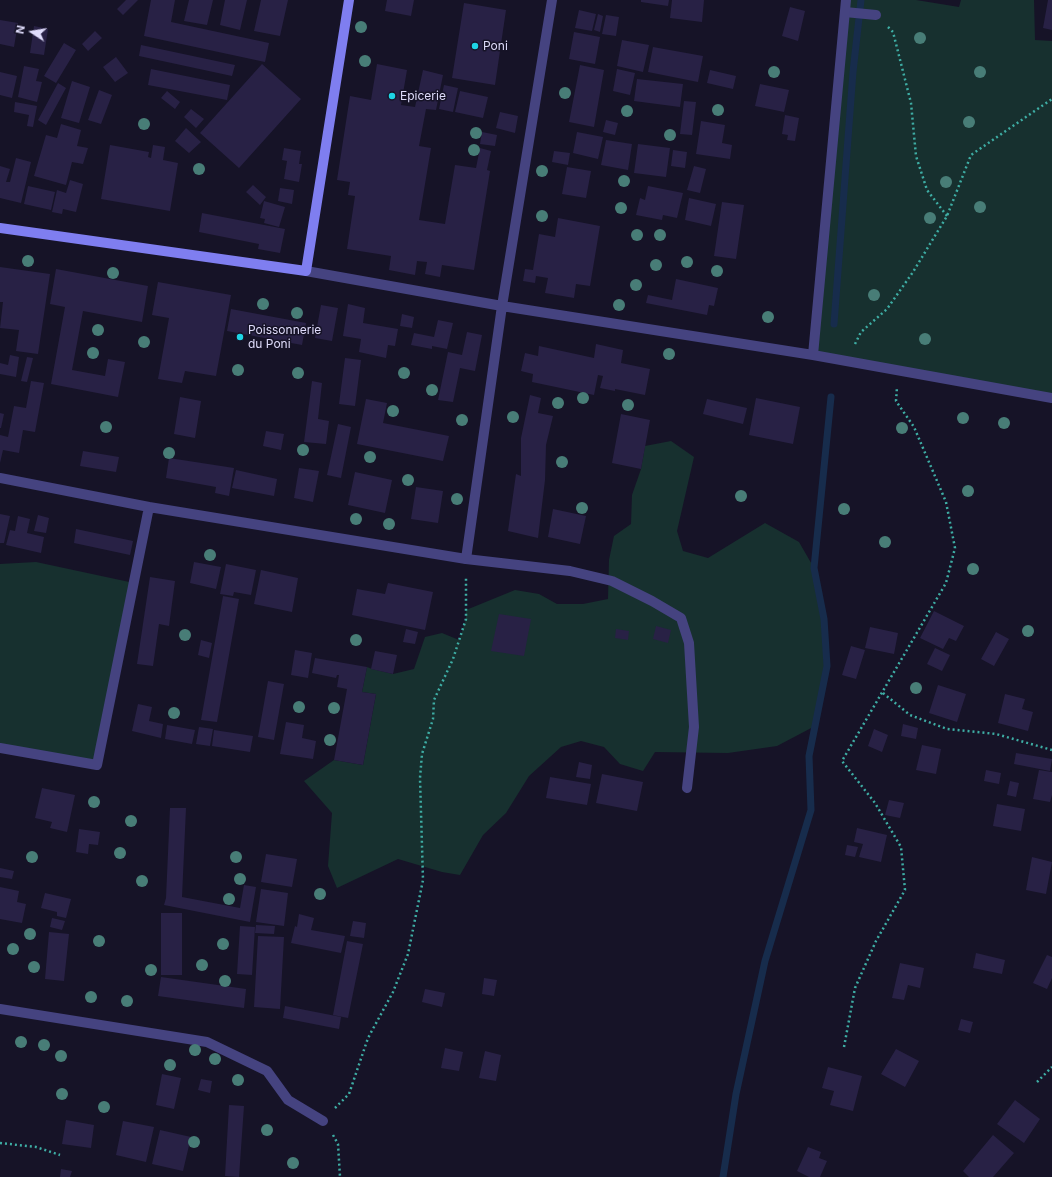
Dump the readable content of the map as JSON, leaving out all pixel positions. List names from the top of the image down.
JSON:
{
  "places": ["Poni", "Epicerie", "Poissonnerie du Poni"],
  "north": "left"
}
